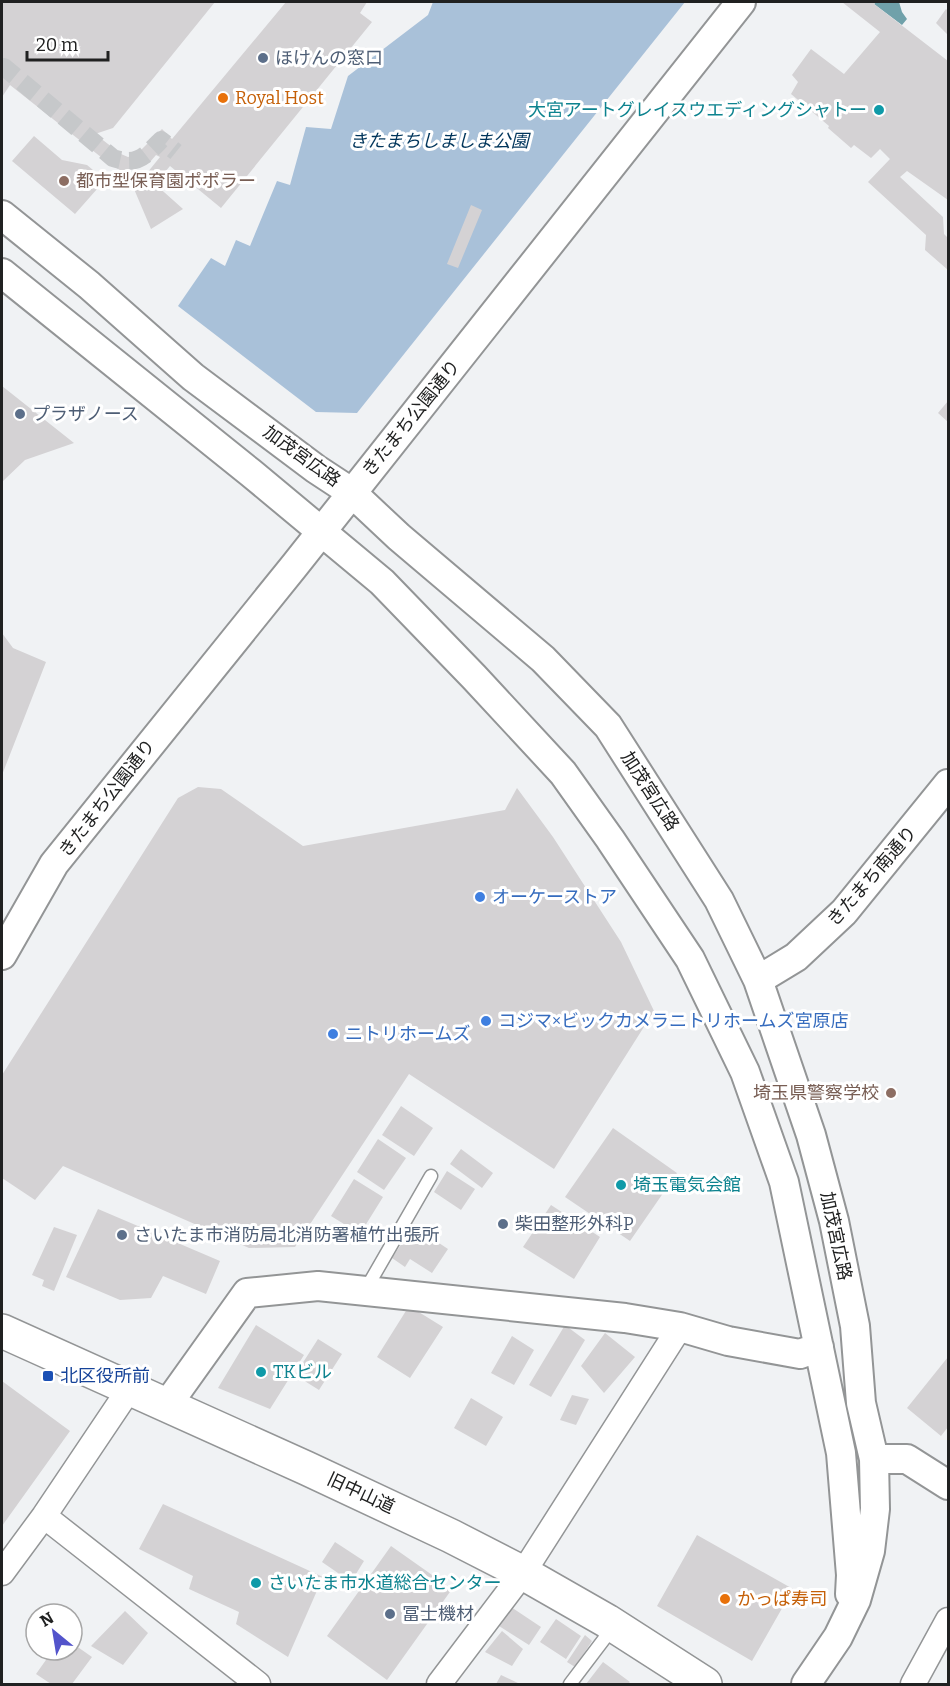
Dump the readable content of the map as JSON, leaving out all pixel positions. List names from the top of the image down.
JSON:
{
  "streets": {
    "main road": ["旧中山道"],
    "street": ["きたまち公園通り", "加茂宮広路", "きたまち南通り"]
  },
  "crossings": [
    ["きたまち公園通り", "加茂宮広路"],
    ["加茂宮広路", "きたまち南通り"]
  ],
  "parks": ["きたまちしましま公園"],
  "places": {
    "other": [
      "ほけんの窓口",
      "Royal Host",
      "大宮アートグレイスウエディングシャトー",
      "都市型保育園ポポラー",
      "プラザノース",
      "オーケーストア",
      "コジマ×ビックカメラニトリホームズ宮原店",
      "ニトリホームズ",
      "埼玉県警察学校",
      "埼玉電気会館",
      "柴田整形外科P",
      "さいたま市消防局北消防署植竹出張所",
      "TKビル",
      "さいたま市水道総合センター",
      "かっぱ寿司",
      "冨士機材"
    ],
    "transit": ["北区役所前"]
  },
  "scale_bar": "20 m",
  "north": "top left"
}
